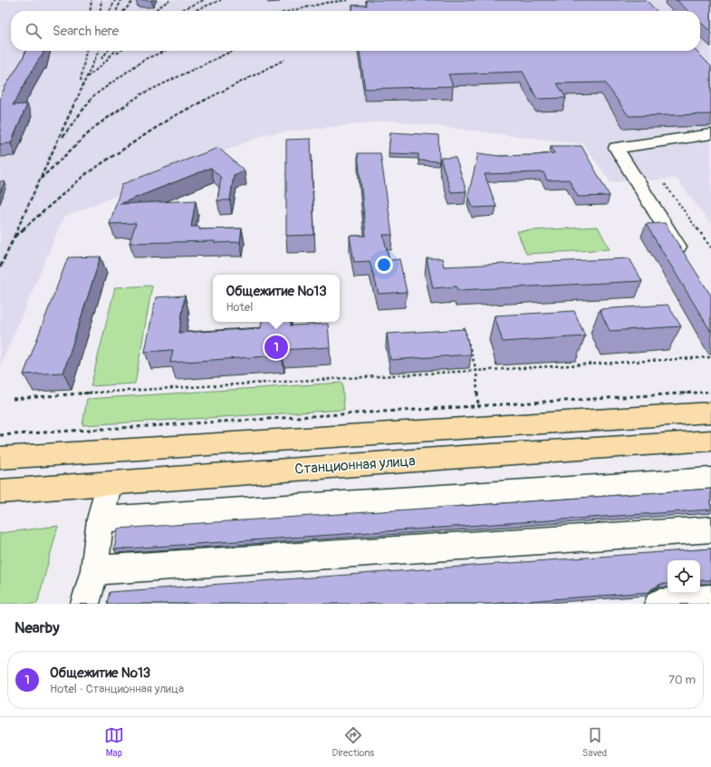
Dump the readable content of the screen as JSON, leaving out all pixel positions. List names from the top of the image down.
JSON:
{
  "streets": {
    "main road": ["Станционная улица"]
  },
  "page": {
    "search": "Search here",
    "popup": ["Общежитие №13", "Hotel"],
    "pins": "1",
    "heading": "Nearby",
    "list": [
      {
        "mark": "1",
        "name": "Общежитие №13",
        "note": "Hotel · Станционная улица",
        "value": "70 m"
      }
    ],
    "nav": ["Map", "Directions", "Saved"]
  }
}
